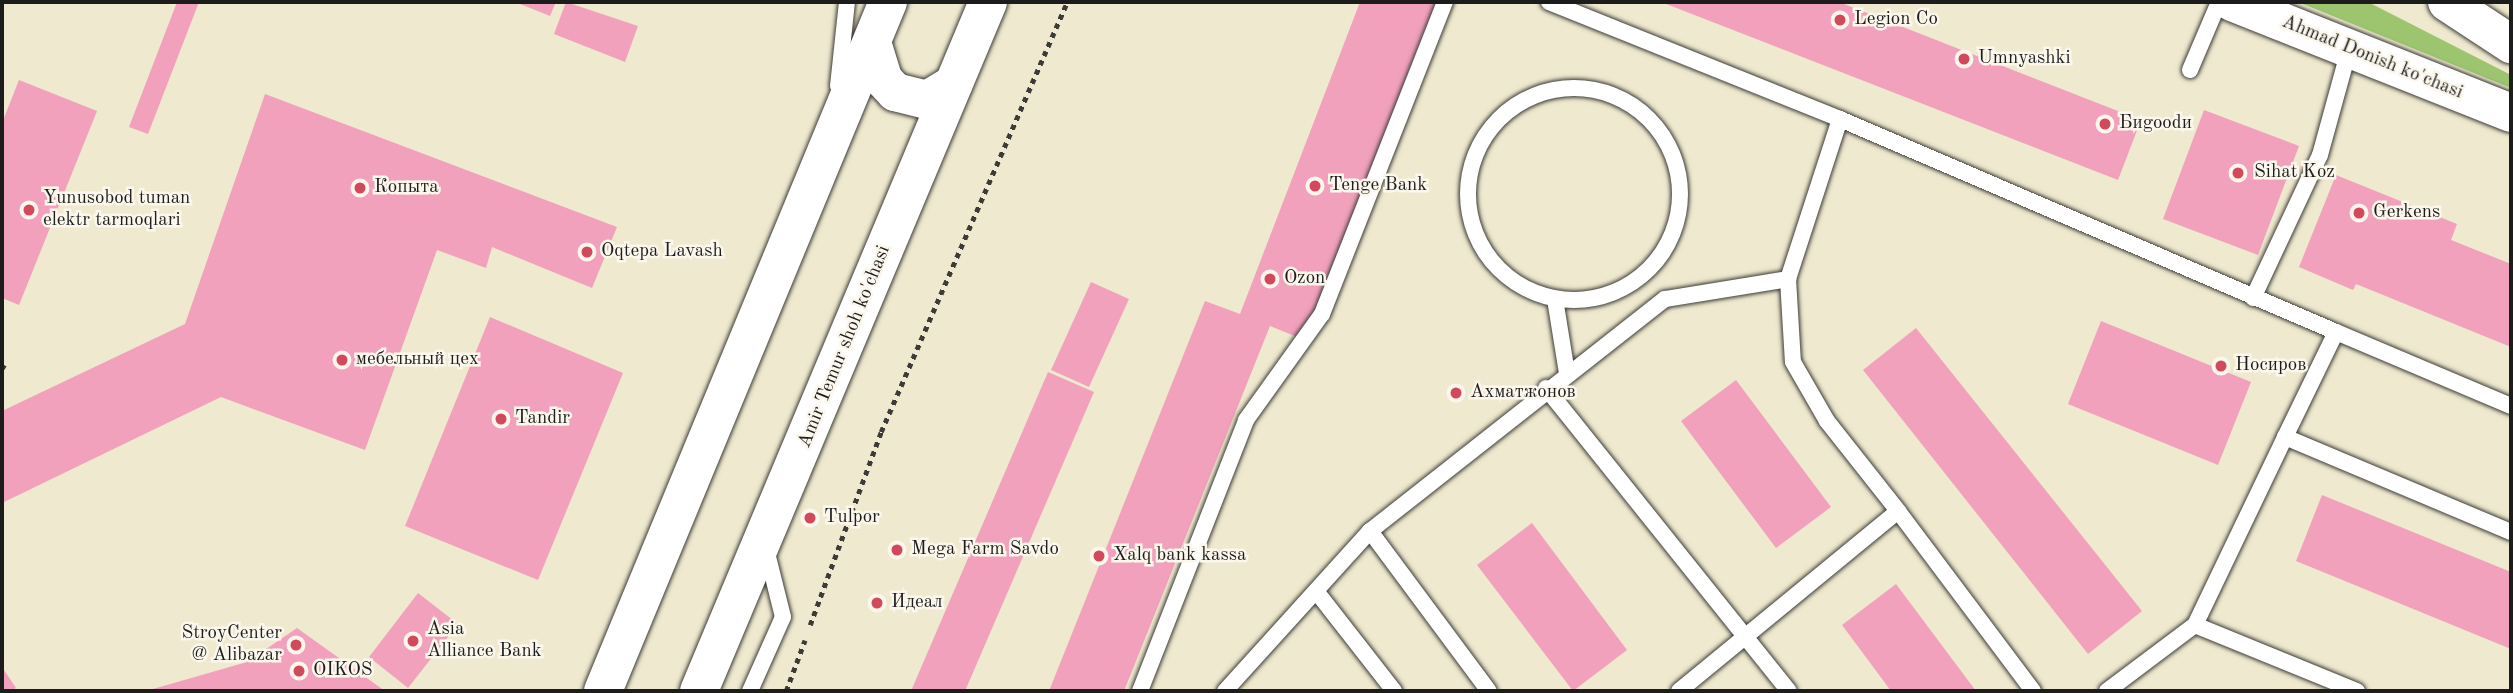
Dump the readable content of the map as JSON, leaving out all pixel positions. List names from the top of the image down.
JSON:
{
  "streets": {
    "main road": ["Ahmad Donish ko'chasi", "Amir Temur shoh ko'chasi"]
  },
  "places": [
    "Legion Co",
    "Umnyashki",
    "Биgoodи",
    "Sihat Koz",
    "Tenge Bank",
    "Копыта",
    "Yunusobod tuman elektr tarmoqlari",
    "Gerkens",
    "Oqtepa Lavash",
    "Ozon",
    "мебельный цех",
    "Носиров",
    "Ахматжонов",
    "Tandir",
    "Tulpor",
    "Mega Farm Savdo",
    "Xalq bank kassa",
    "Идеал",
    "Asia Alliance Bank",
    "StroyCenter @ Alibazar",
    "OIKOS"
  ]
}
